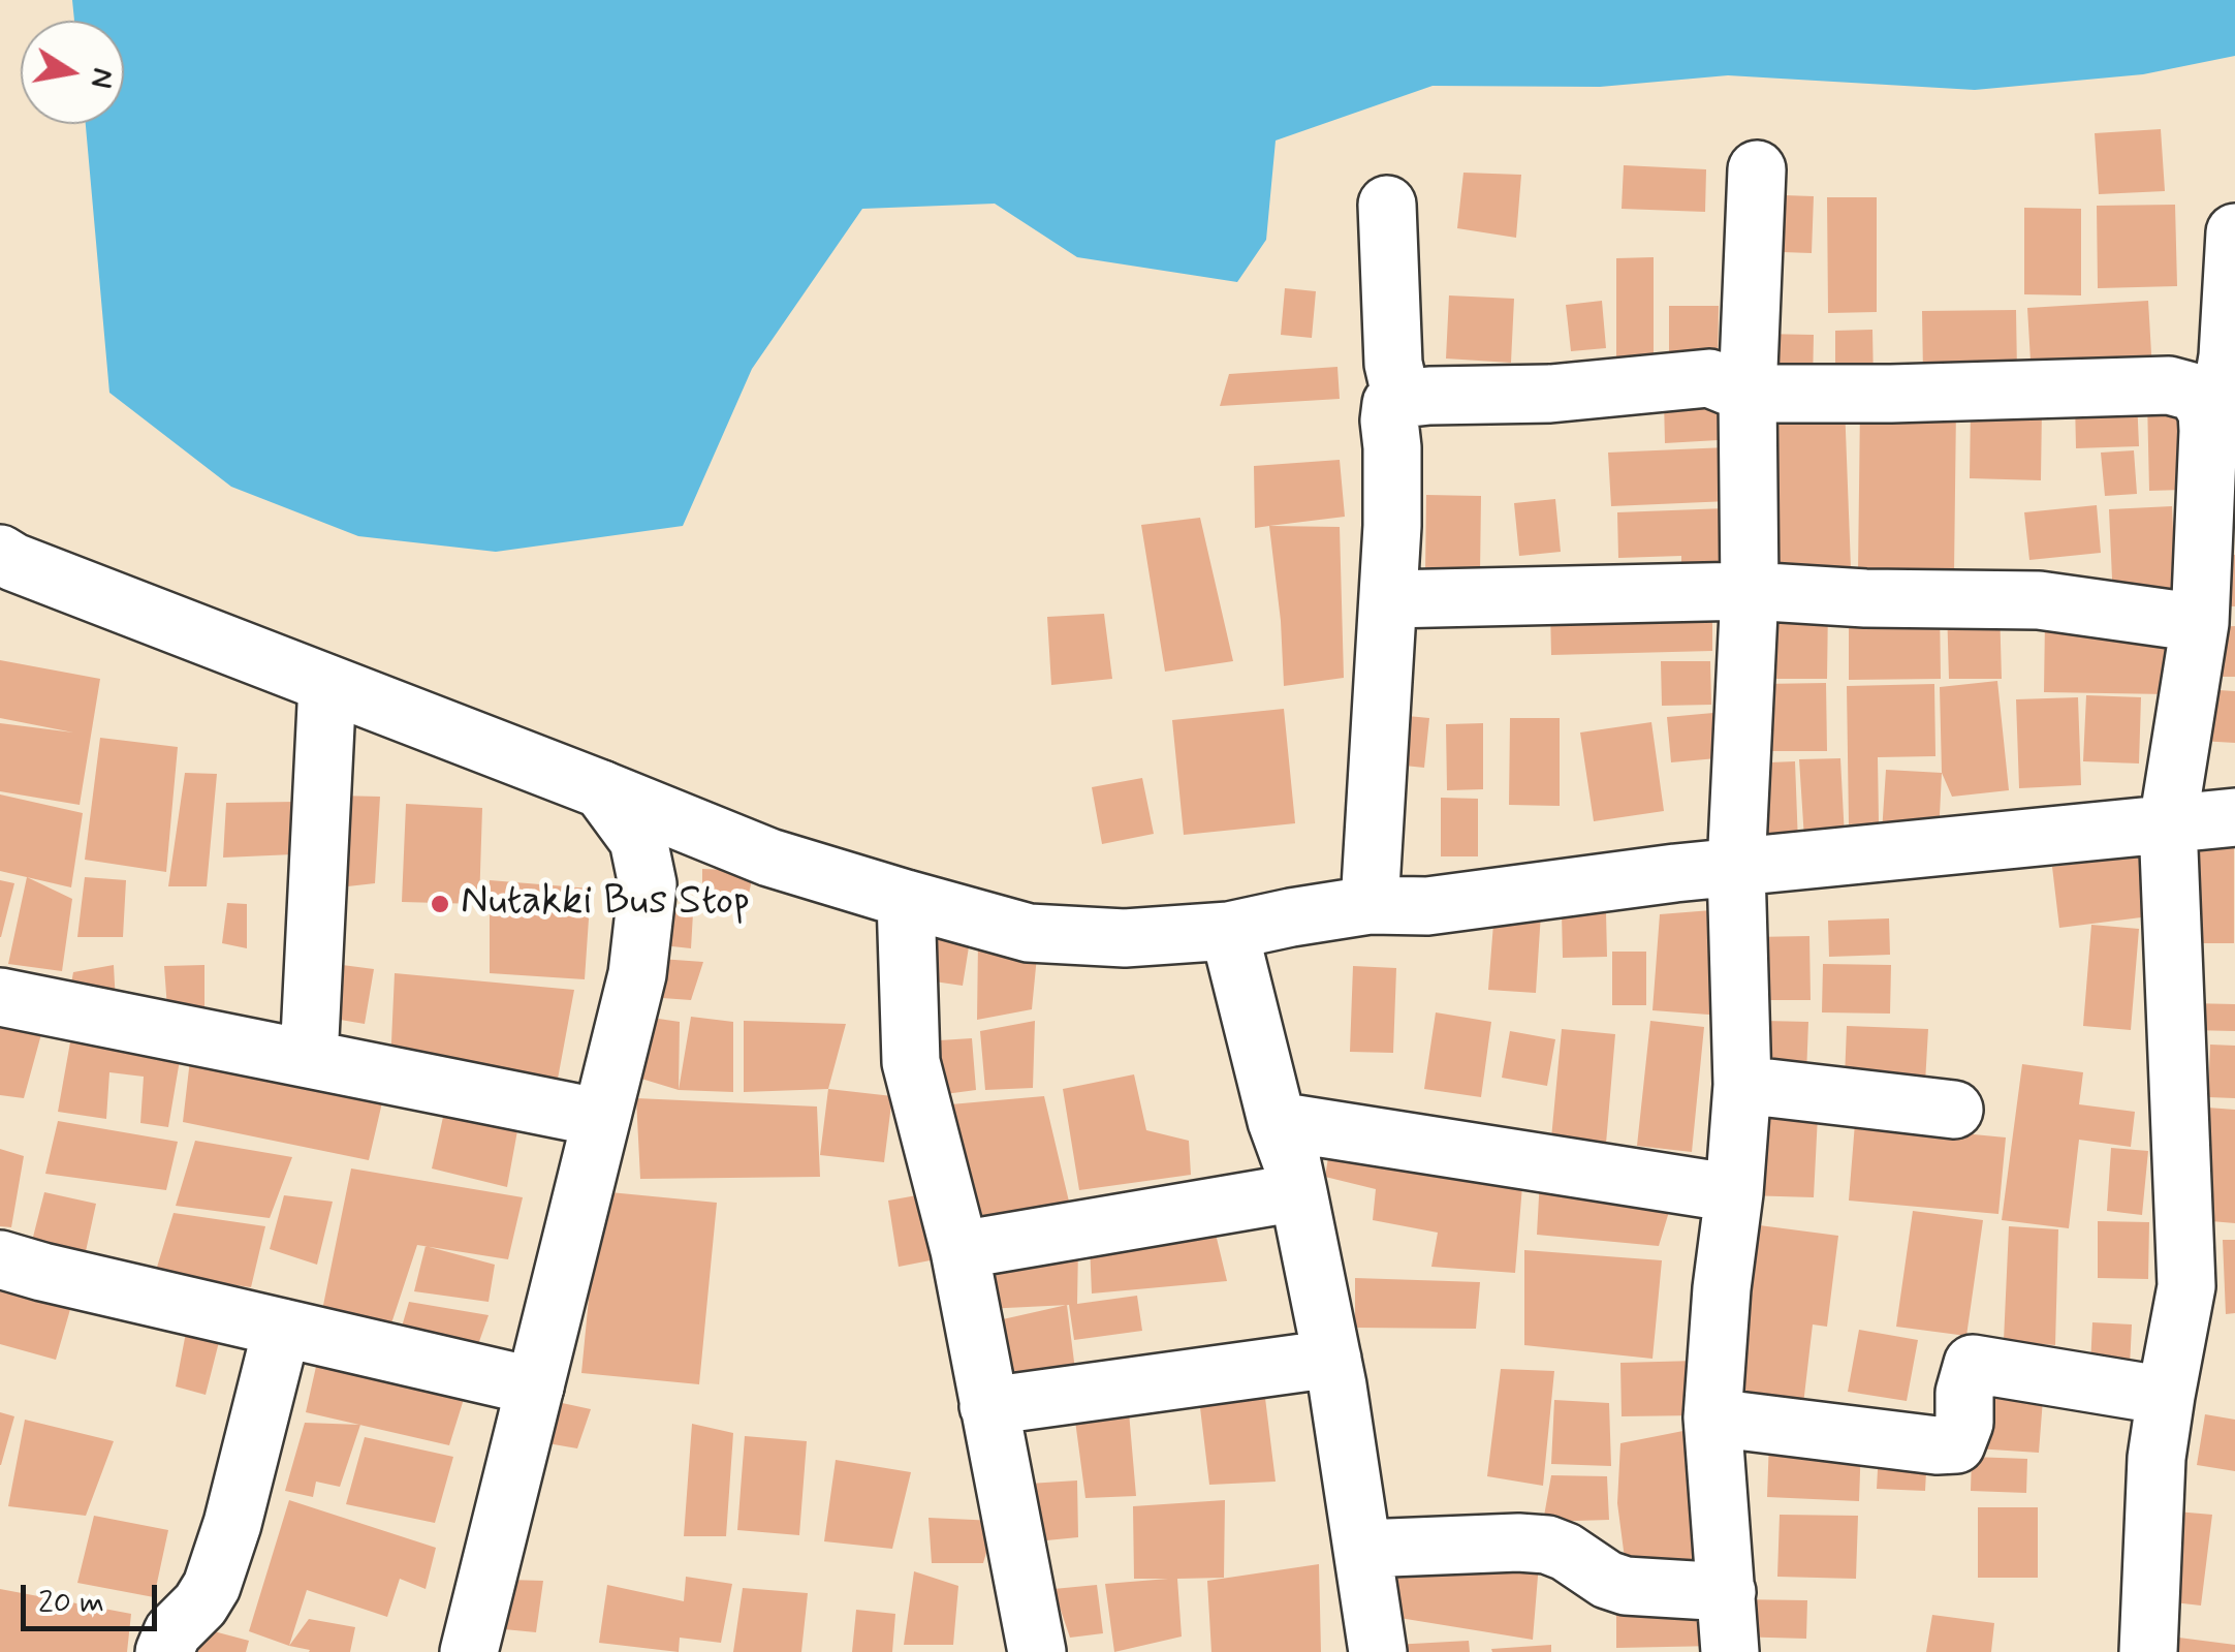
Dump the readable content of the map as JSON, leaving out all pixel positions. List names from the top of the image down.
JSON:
{
  "places": ["Nutakki Bus Stop"],
  "scale_bar": "20 m",
  "north": "right"
}
